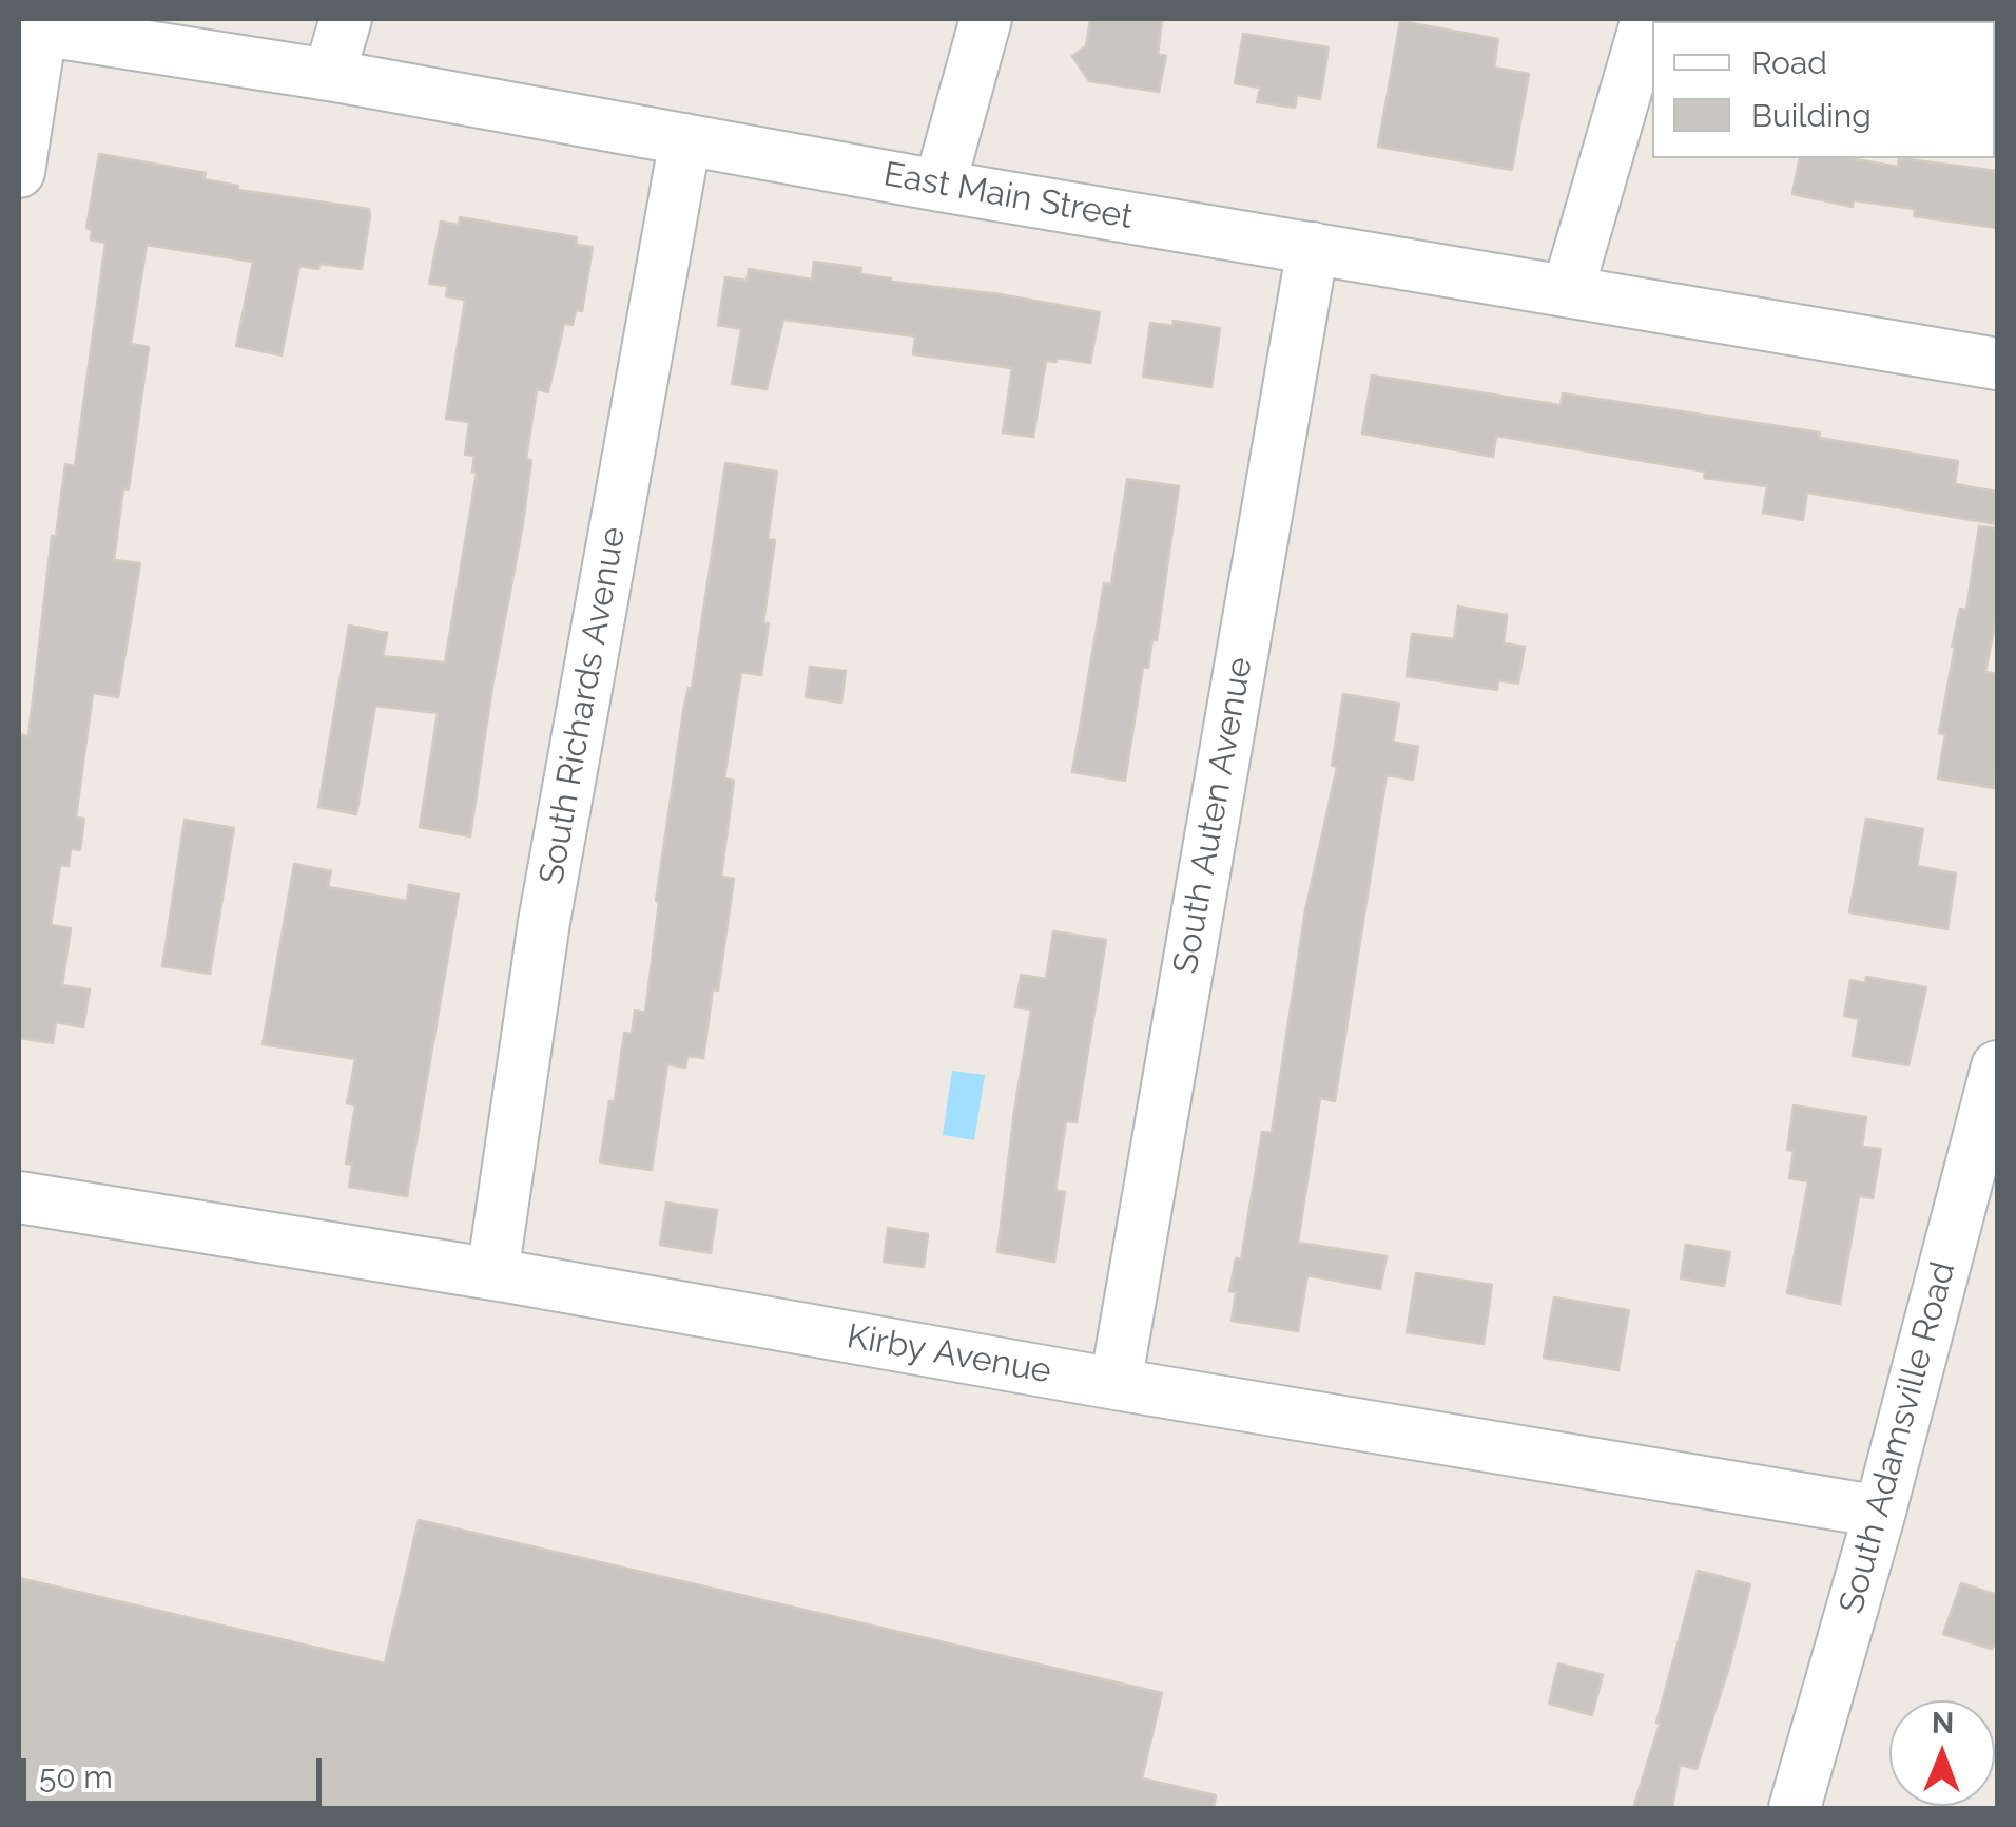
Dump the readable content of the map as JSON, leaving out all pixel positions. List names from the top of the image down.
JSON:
{
  "streets": {
    "street": [
      "East Main Street",
      "South Richards Avenue",
      "South Auten Avenue",
      "Kirby Avenue",
      "South Adamsville Road"
    ]
  },
  "crossings": [
    ["East Main Street", "South Richards Avenue"],
    ["East Main Street", "South Auten Avenue"],
    ["South Richards Avenue", "Kirby Avenue"],
    ["South Auten Avenue", "Kirby Avenue"],
    ["Kirby Avenue", "South Adamsville Road"]
  ],
  "legend": ["Road", "Building"],
  "scale_bar": "50 m",
  "north": "top"
}
